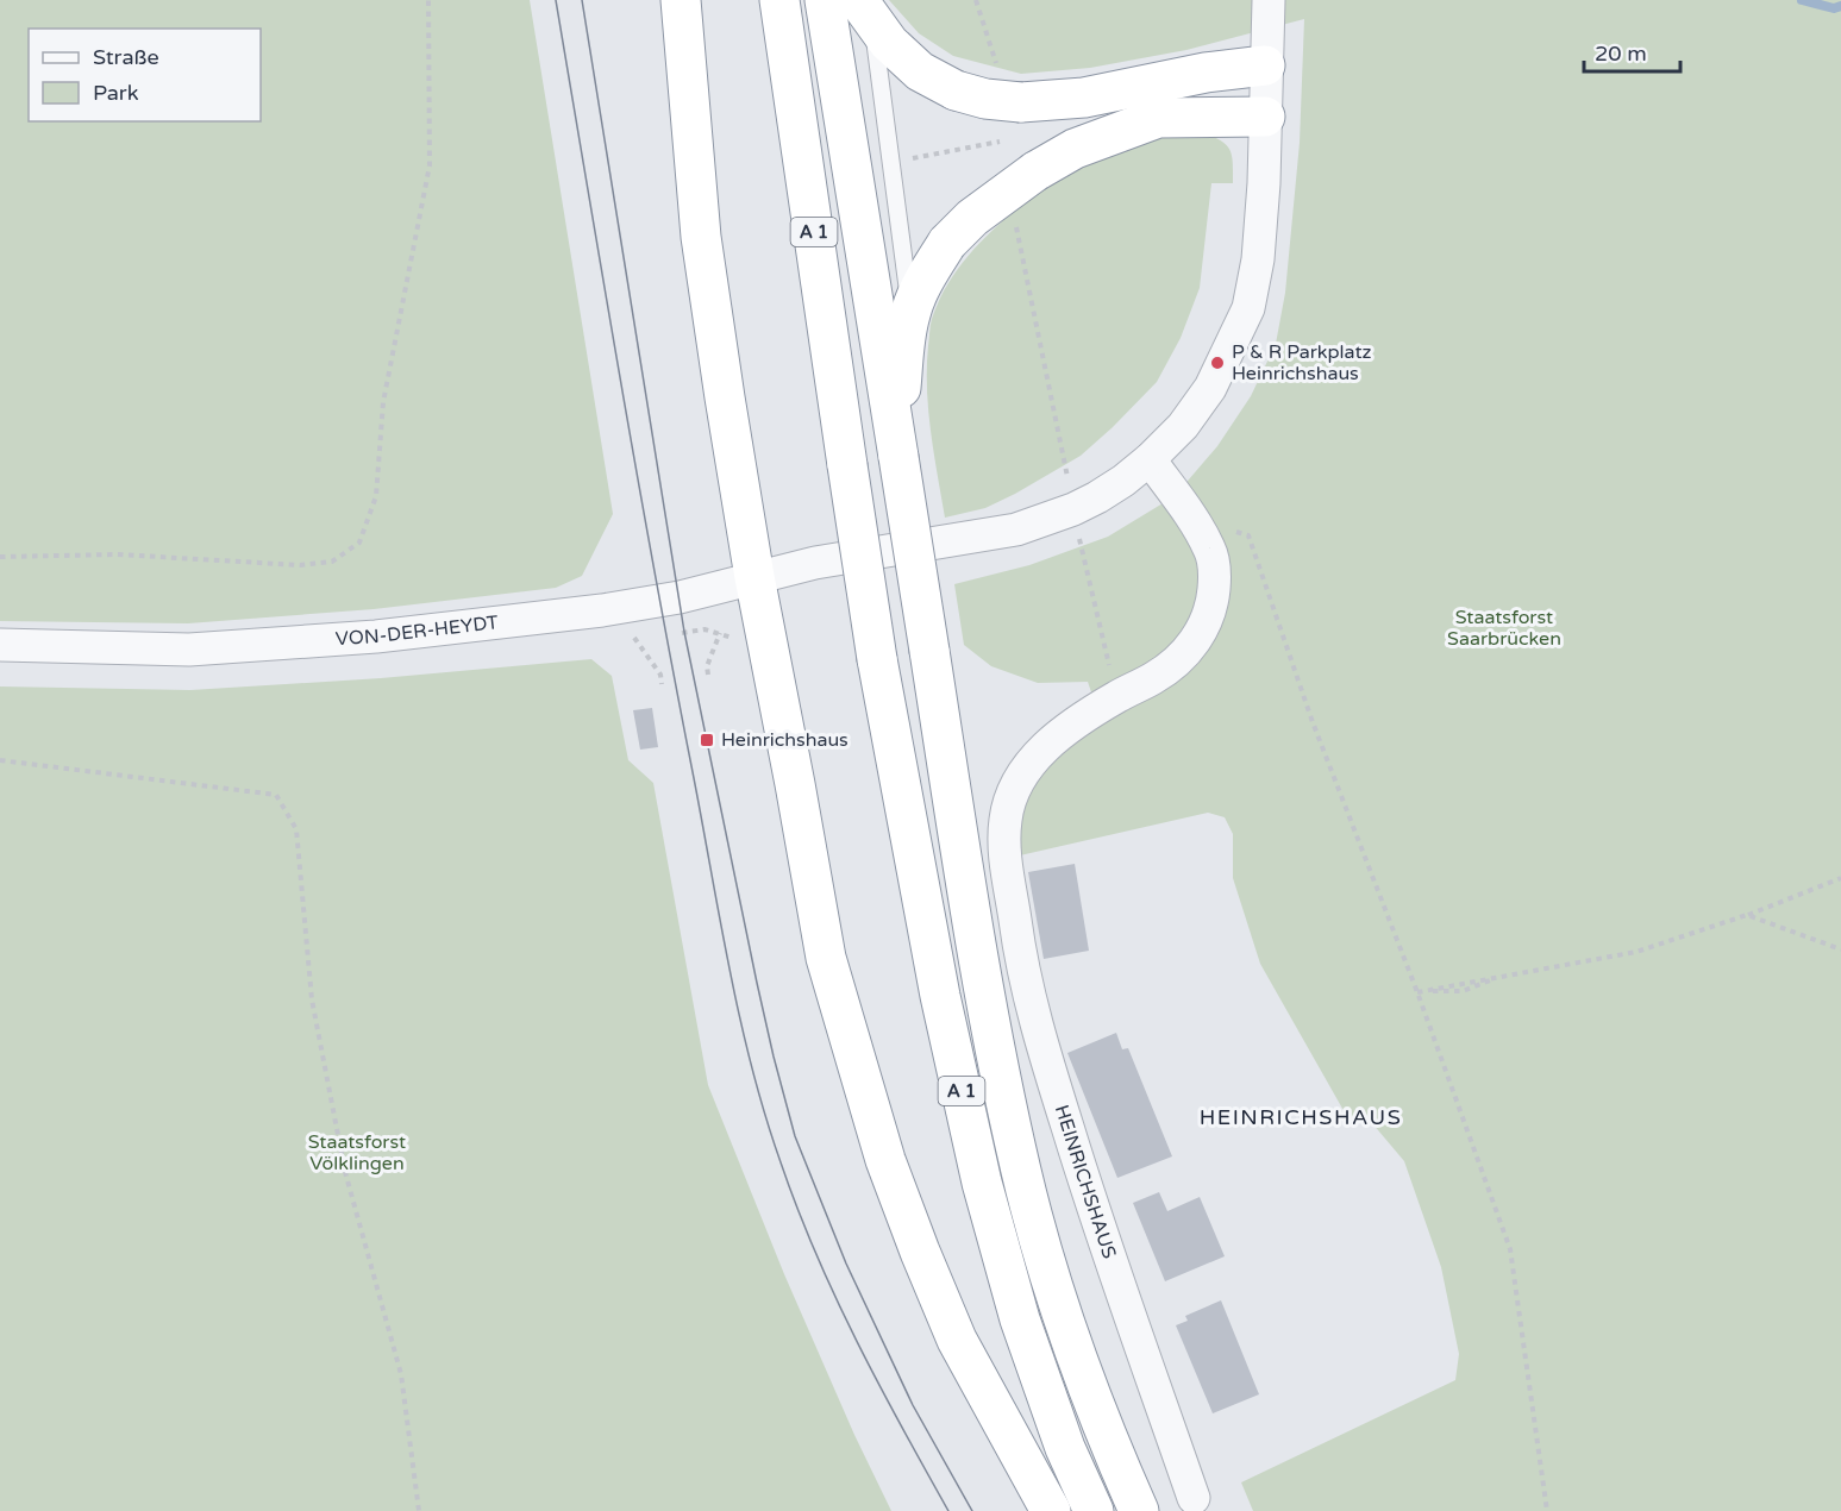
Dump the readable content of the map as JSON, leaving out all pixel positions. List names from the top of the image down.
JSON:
{
  "streets": {
    "highway": ["A 1"],
    "street": ["VON-DER-HEYDT", "HEINRICHSHAUS"]
  },
  "crossings": [
    ["VON-DER-HEYDT", "HEINRICHSHAUS"]
  ],
  "districts": ["HEINRICHSHAUS"],
  "parks": ["Staatsforst Saarbrücken", "Staatsforst Völklingen"],
  "places": {
    "other": ["P & R Parkplatz Heinrichshaus"],
    "transit": ["Heinrichshaus"]
  },
  "legend": ["Straße", "Park"],
  "scale_bar": "20 m"
}
